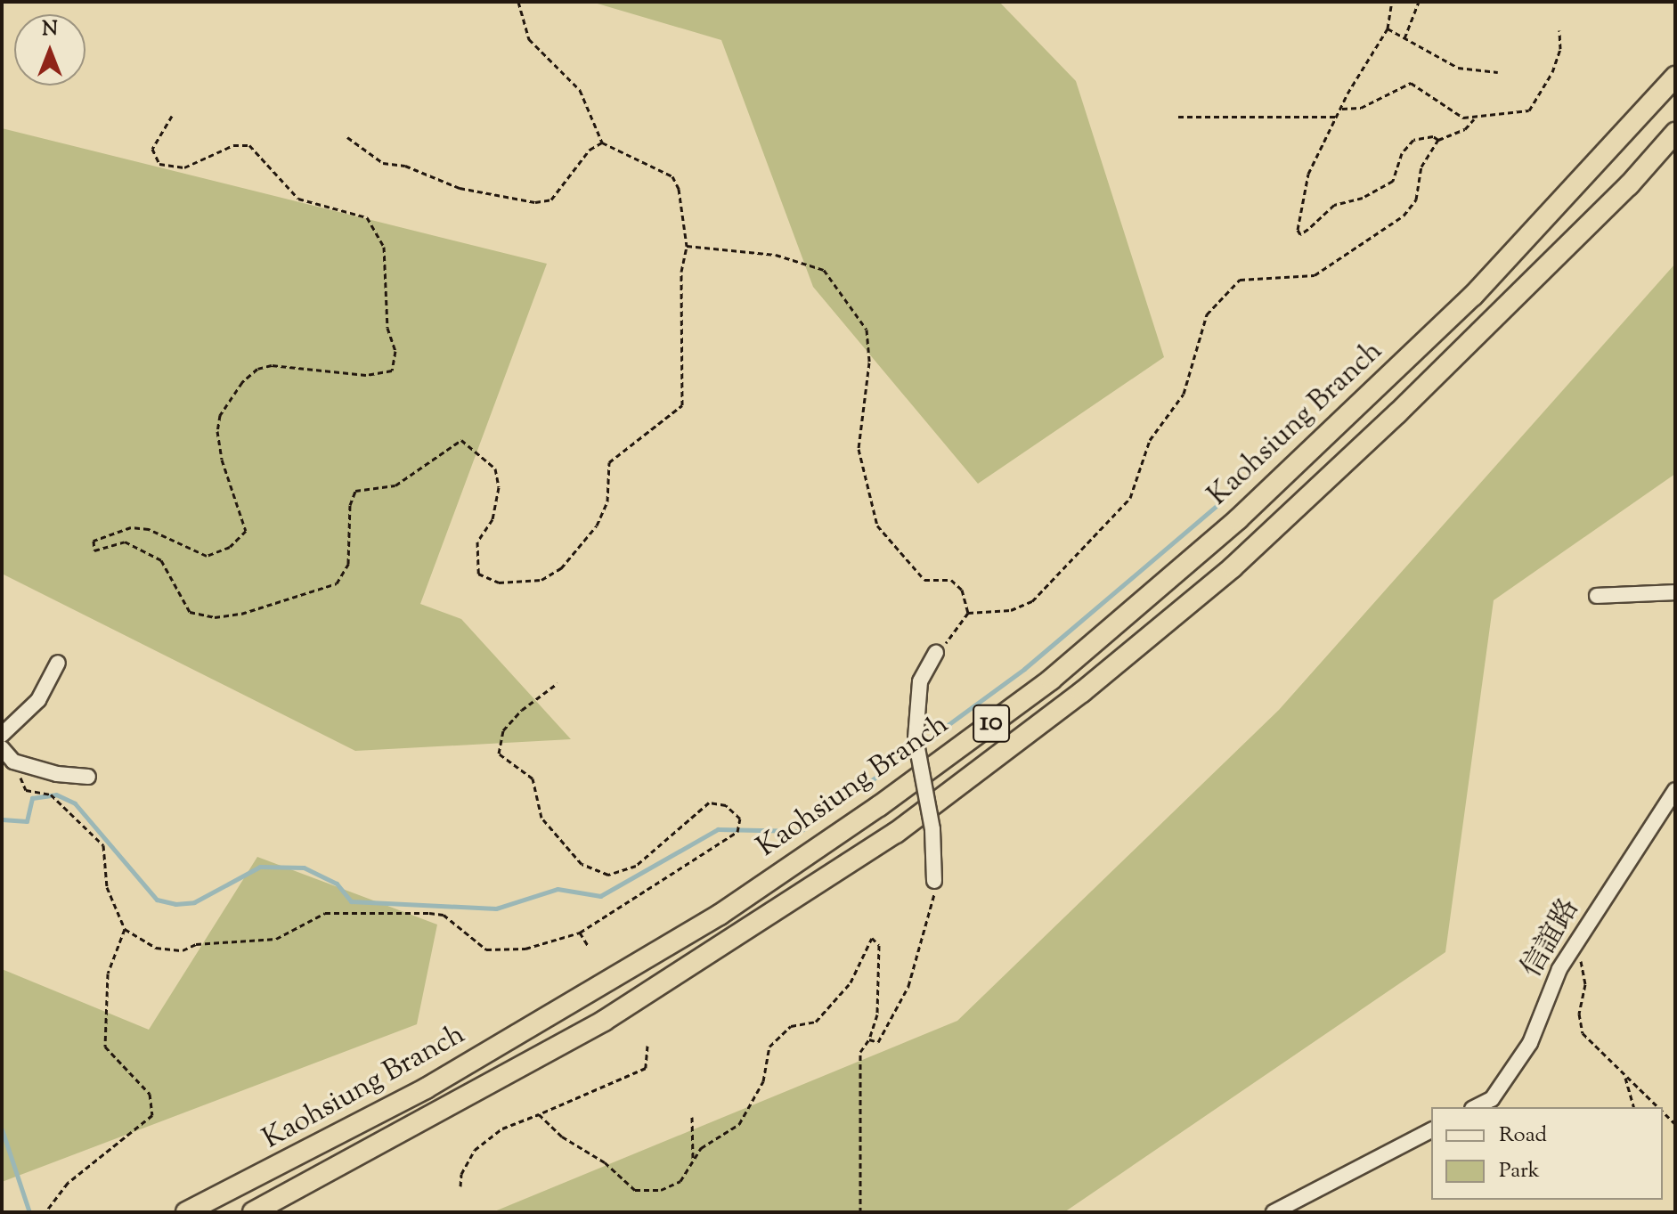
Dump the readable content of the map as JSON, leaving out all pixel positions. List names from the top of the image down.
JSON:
{
  "streets": {
    "highway": ["Kaohsiung Branch", "10"],
    "street": ["信誼路"]
  },
  "legend": ["Road", "Park"],
  "north": "top"
}
